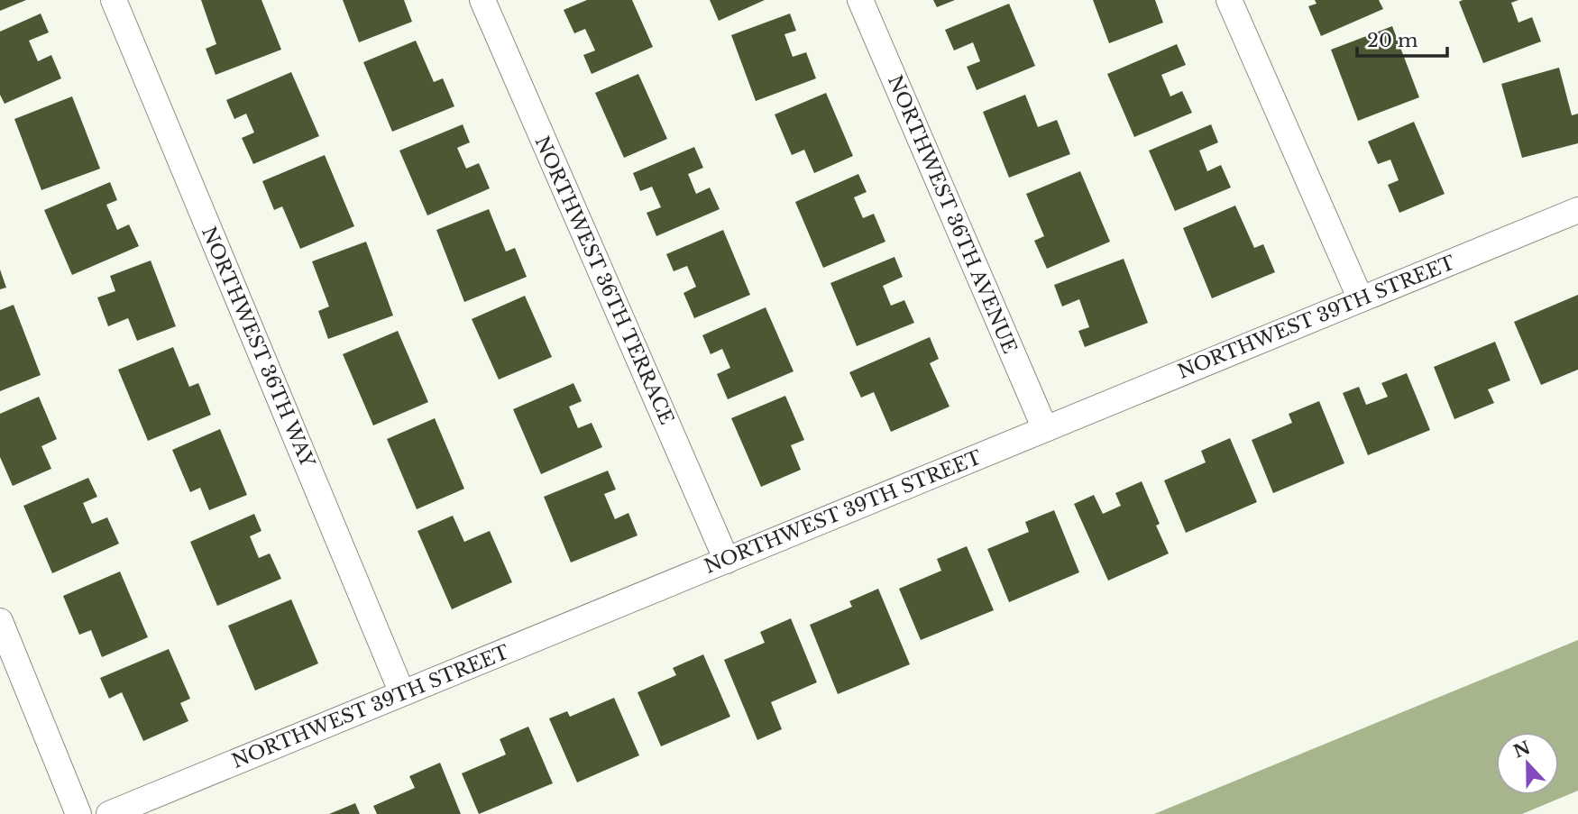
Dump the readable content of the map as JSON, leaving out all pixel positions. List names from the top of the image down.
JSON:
{
  "streets": {
    "street": [
      "NORTHWEST 36TH AVENUE",
      "NORTHWEST 36TH TERRACE",
      "NORTHWEST 39TH STREET",
      "NORTHWEST 36TH WAY"
    ]
  },
  "crossings": [
    ["NORTHWEST 36TH AVENUE", "NORTHWEST 39TH STREET"],
    ["NORTHWEST 36TH TERRACE", "NORTHWEST 39TH STREET"],
    ["NORTHWEST 39TH STREET", "NORTHWEST 36TH WAY"]
  ],
  "scale_bar": "20 m",
  "north": "top"
}
